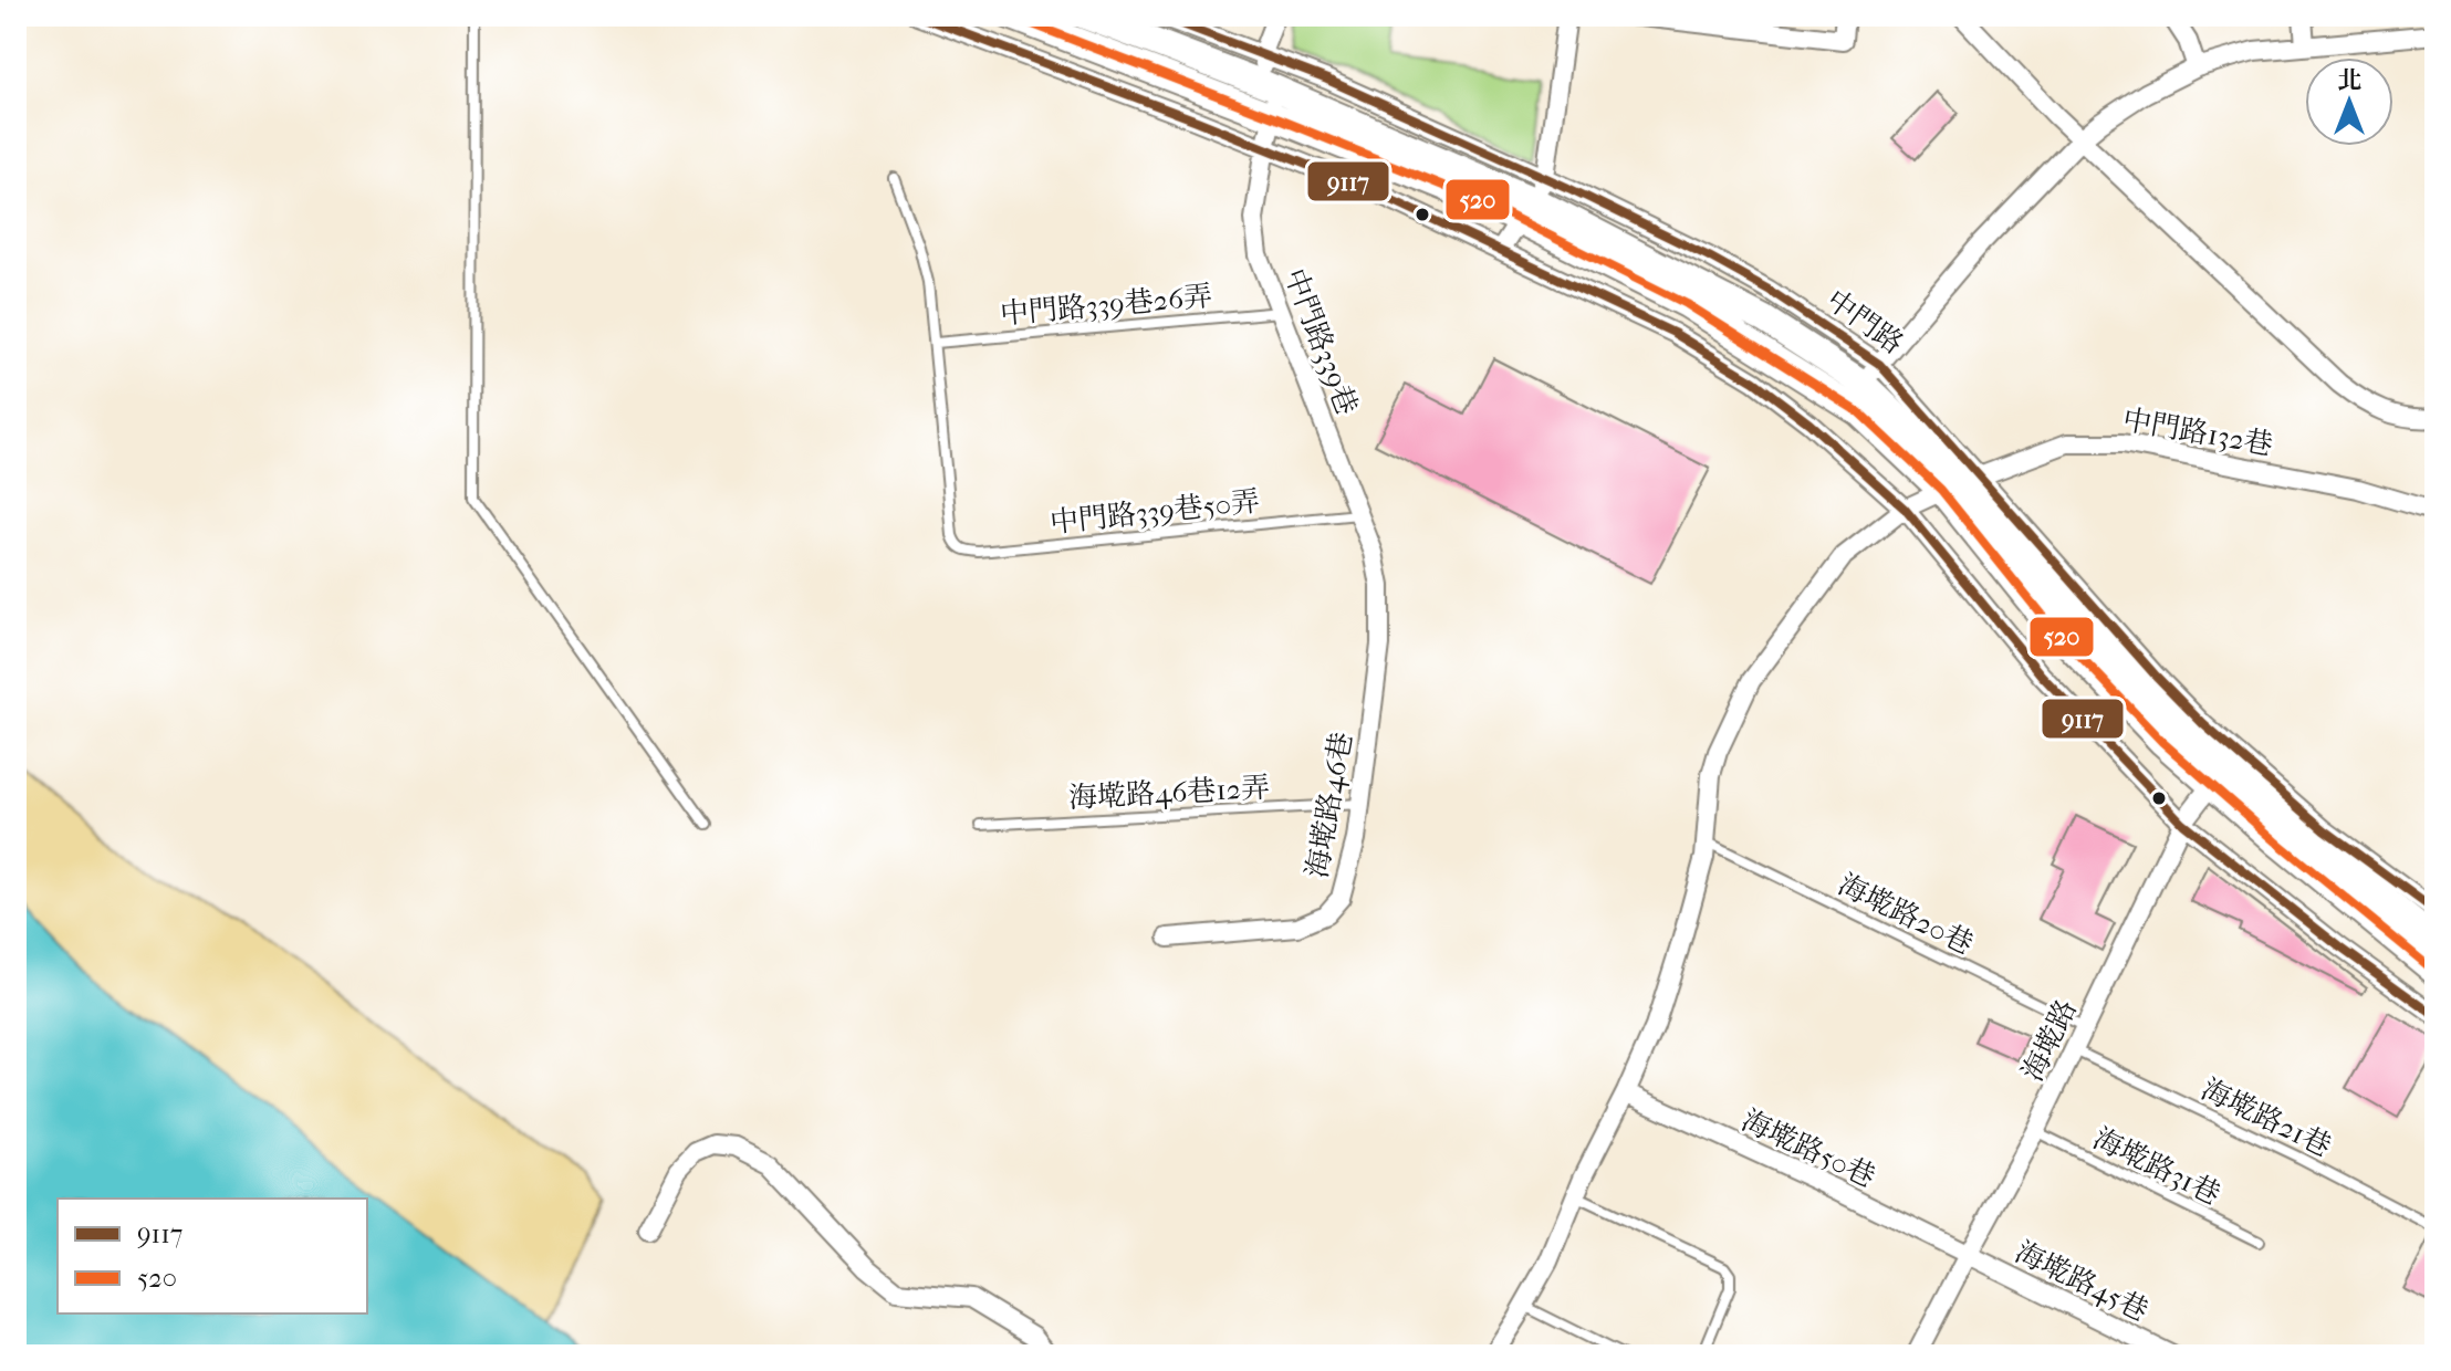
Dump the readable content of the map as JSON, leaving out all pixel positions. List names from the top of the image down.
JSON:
{
  "streets": {
    "main road": ["中門路"],
    "street": [
      "中門路339巷",
      "中門路132巷",
      "海墘路46巷",
      "海墘路",
      "海墘路50巷",
      "海墘路45巷"
    ],
    "lane": [
      "中門路339巷26弄",
      "中門路339巷50弄",
      "海墘路46巷12弄",
      "海墘路20巷",
      "海墘路21巷",
      "海墘路31巷"
    ]
  },
  "crossings": [
    ["中門路339巷26弄", "中門路339巷"],
    ["中門路339巷26弄", "中門路339巷50弄"],
    ["中門路", "中門路339巷"],
    ["中門路", "中門路132巷"],
    ["中門路", "海墘路"],
    ["中門路339巷", "中門路339巷50弄"],
    ["中門路339巷", "海墘路46巷"],
    ["中門路132巷", "海墘路20巷"],
    ["中門路132巷", "海墘路50巷"],
    ["海墘路46巷12弄", "海墘路46巷"],
    ["海墘路20巷", "海墘路"],
    ["海墘路", "海墘路21巷"],
    ["海墘路", "海墘路50巷"],
    ["海墘路", "海墘路31巷"],
    ["海墘路", "海墘路45巷"],
    ["海墘路50巷", "海墘路45巷"]
  ],
  "lines": ["transit line 9117", "transit line 520"],
  "legend": ["9117", "520"],
  "north": "top"
}
